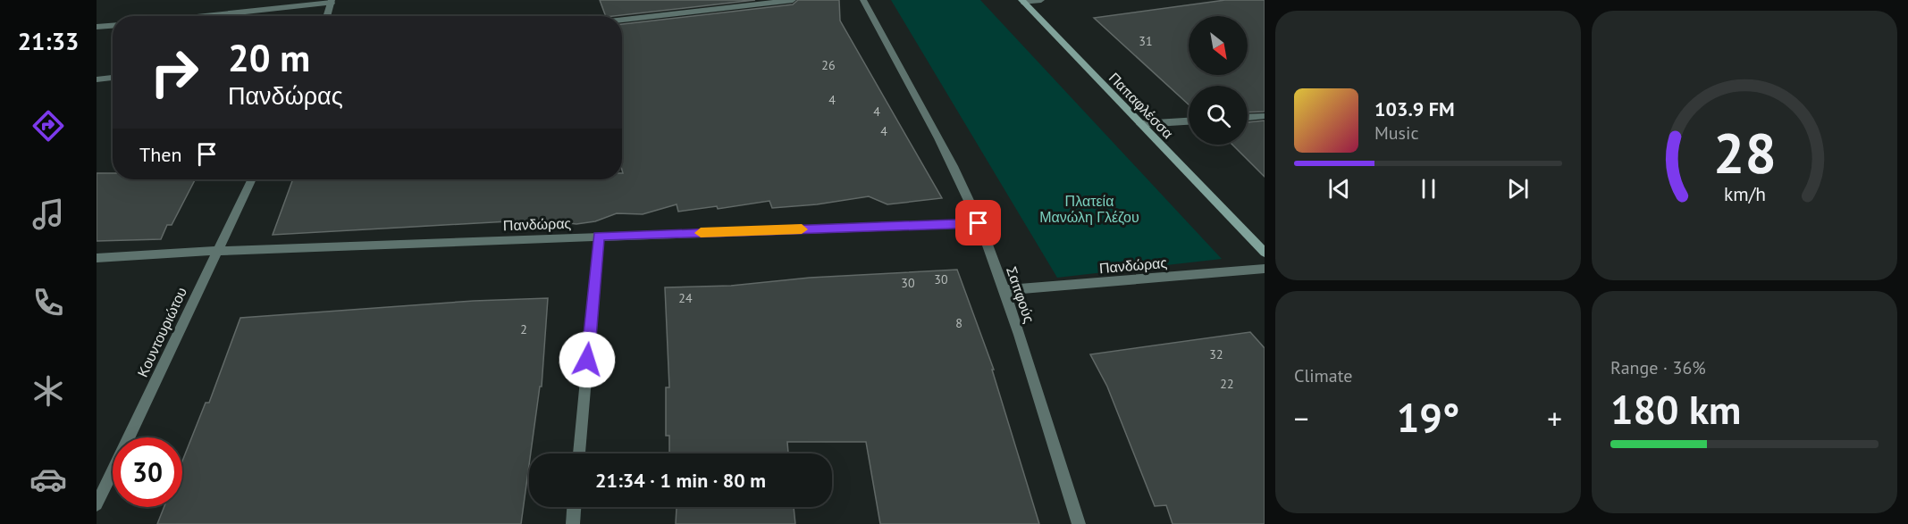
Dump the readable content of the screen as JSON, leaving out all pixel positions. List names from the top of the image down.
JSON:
{
  "streets": {
    "street": [
      "Παπαφλέσσα",
      "Πανδώρας",
      "Σαπφούς",
      "Κουντουριώτου"
    ]
  },
  "crossings": [
    ["Πανδώρας", "Σαπφούς"],
    ["Πανδώρας", "Κουντουριώτου"]
  ],
  "parks": ["Πλατεία Μανώλη Γλέζου"],
  "house_numbers": [
    "31",
    "26",
    "4",
    "4",
    "4",
    "30",
    "30",
    "24",
    "8",
    "2",
    "32",
    "22"
  ],
  "north": "bottom right",
  "page": {
    "tabs": "21:33",
    "turn": ["20 m", "Πανδώρας"],
    "song": ["103.9 FM", "Music"],
    "then": "Then",
    "tile": [
      "Climate",
      ["Range · 36%", "180 km"]
    ],
    "heat": ["−", "19°", "+"],
    "limit": "30",
    "trip": "21:34 · 1 min · 80 m",
    "gauge": ["28", "km/h"]
  }
}
